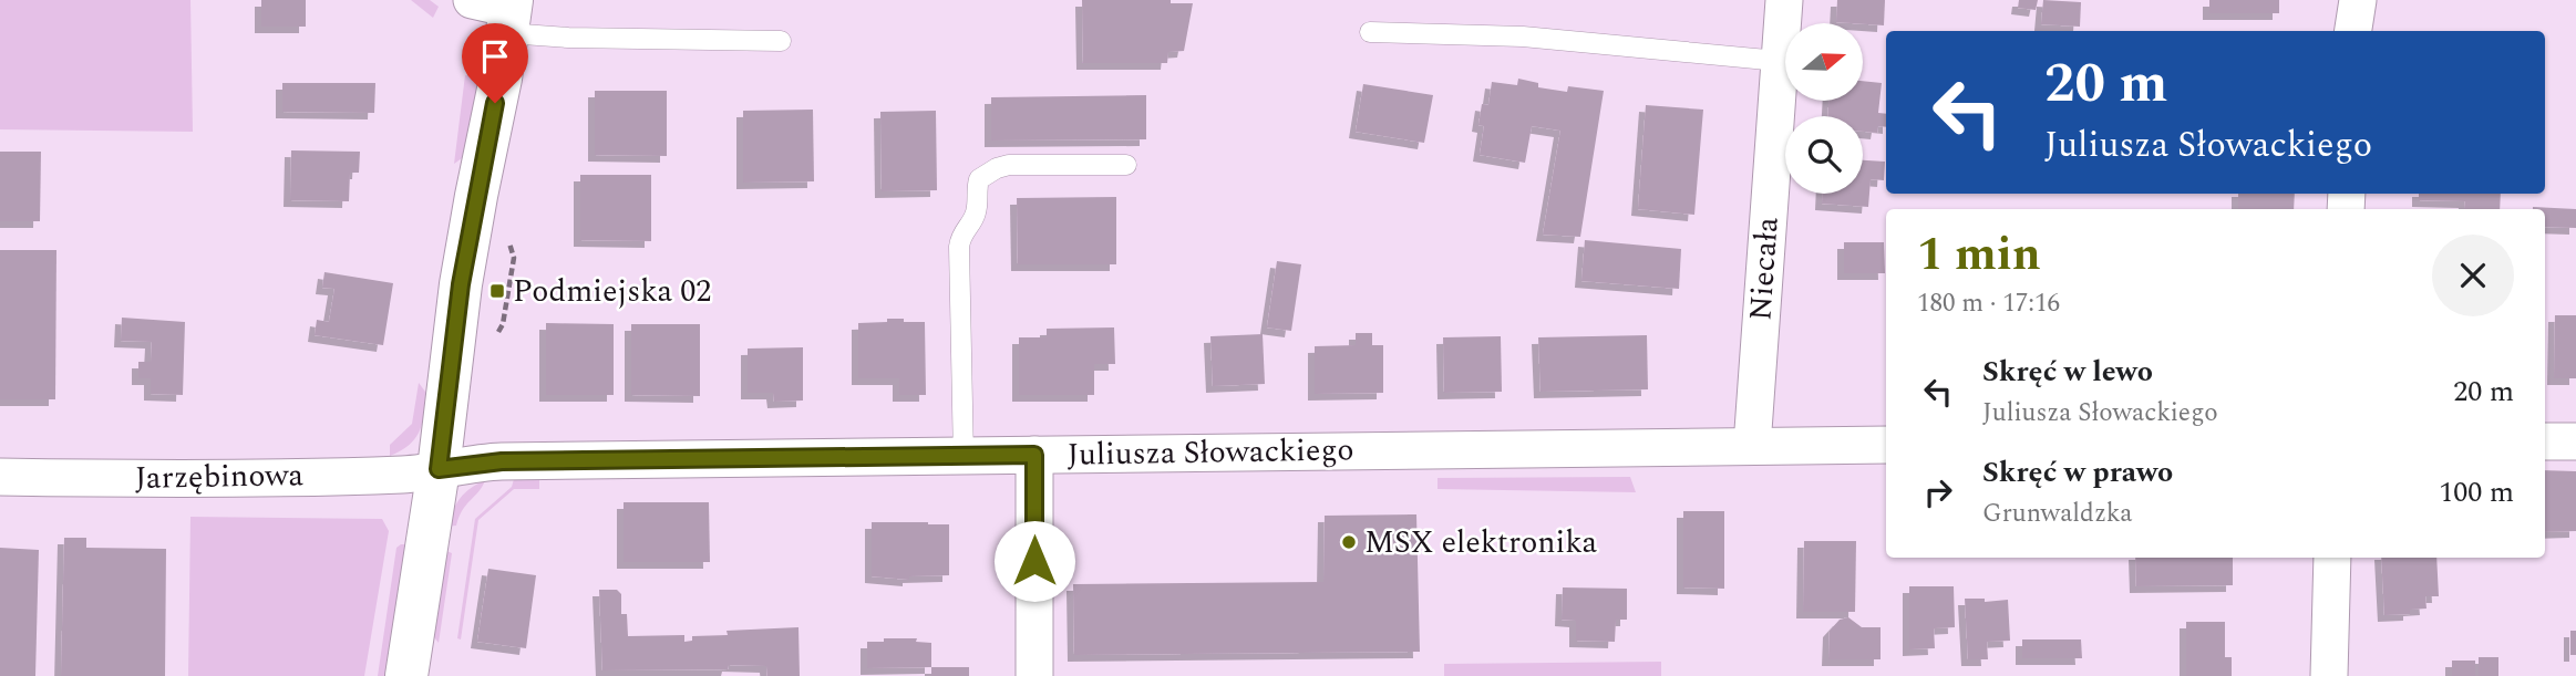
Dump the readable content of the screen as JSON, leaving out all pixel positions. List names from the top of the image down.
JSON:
{
  "streets": {
    "street": ["Niecała", "Juliusza Słowackiego", "Jarzębinowa"]
  },
  "crossings": [
    ["Niecała", "Juliusza Słowackiego"],
    ["Juliusza Słowackiego", "Jarzębinowa"]
  ],
  "places": {
    "transit": ["Podmiejska 02"],
    "other": ["MSX elektronika"]
  },
  "north": "right",
  "page": {
    "turn": ["20 m", "Juliusza Słowackiego"],
    "heading": ["1 min", "180 m · 17:16"],
    "list": [
      {
        "name": "Skręć w lewo",
        "note": "Juliusza Słowackiego",
        "value": "20 m"
      },
      {
        "name": "Skręć w prawo",
        "note": "Grunwaldzka",
        "value": "100 m"
      }
    ]
  }
}
